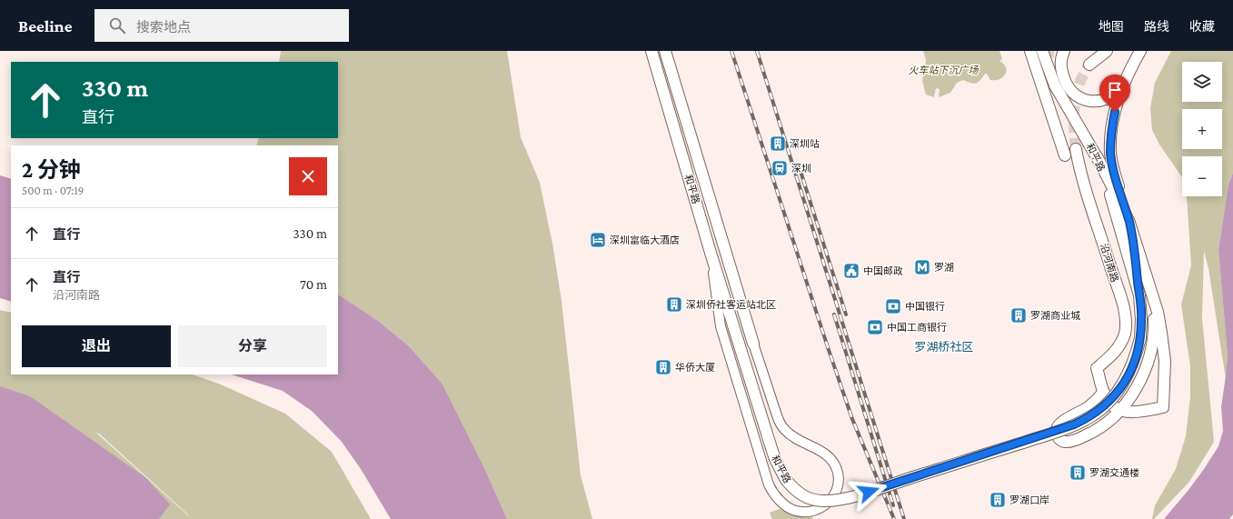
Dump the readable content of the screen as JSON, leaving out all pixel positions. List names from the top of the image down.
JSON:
{
  "streets": {
    "main road": ["和平路", "沿河南路"]
  },
  "districts": ["罗湖桥社区"],
  "parks": ["火车站下沉广场"],
  "places": {
    "building": [
      "深圳站",
      "深圳侨社客运站北区",
      "罗湖商业城",
      "华侨大厦",
      "罗湖交通楼",
      "罗湖口岸"
    ],
    "station": ["深圳"],
    "hotel": ["深圳富临大酒店"],
    "metro station": ["罗湖"],
    "public building": ["中国邮政"],
    "bank": ["中国银行", "中国工商银行"]
  },
  "page": {
    "header": "Beeline",
    "search": "搜索地点",
    "nav": ["地图", "路线", "收藏"],
    "map_buttons": ["+", "−"],
    "turn": ["330 m", "直行"],
    "heading": ["2 分钟", "500 m · 07:19"],
    "list": [
      {
        "name": "直行",
        "value": "330 m"
      },
      {
        "name": "直行",
        "note": "沿河南路",
        "value": "70 m"
      }
    ],
    "buttons": ["退出", "分享"]
  }
}
